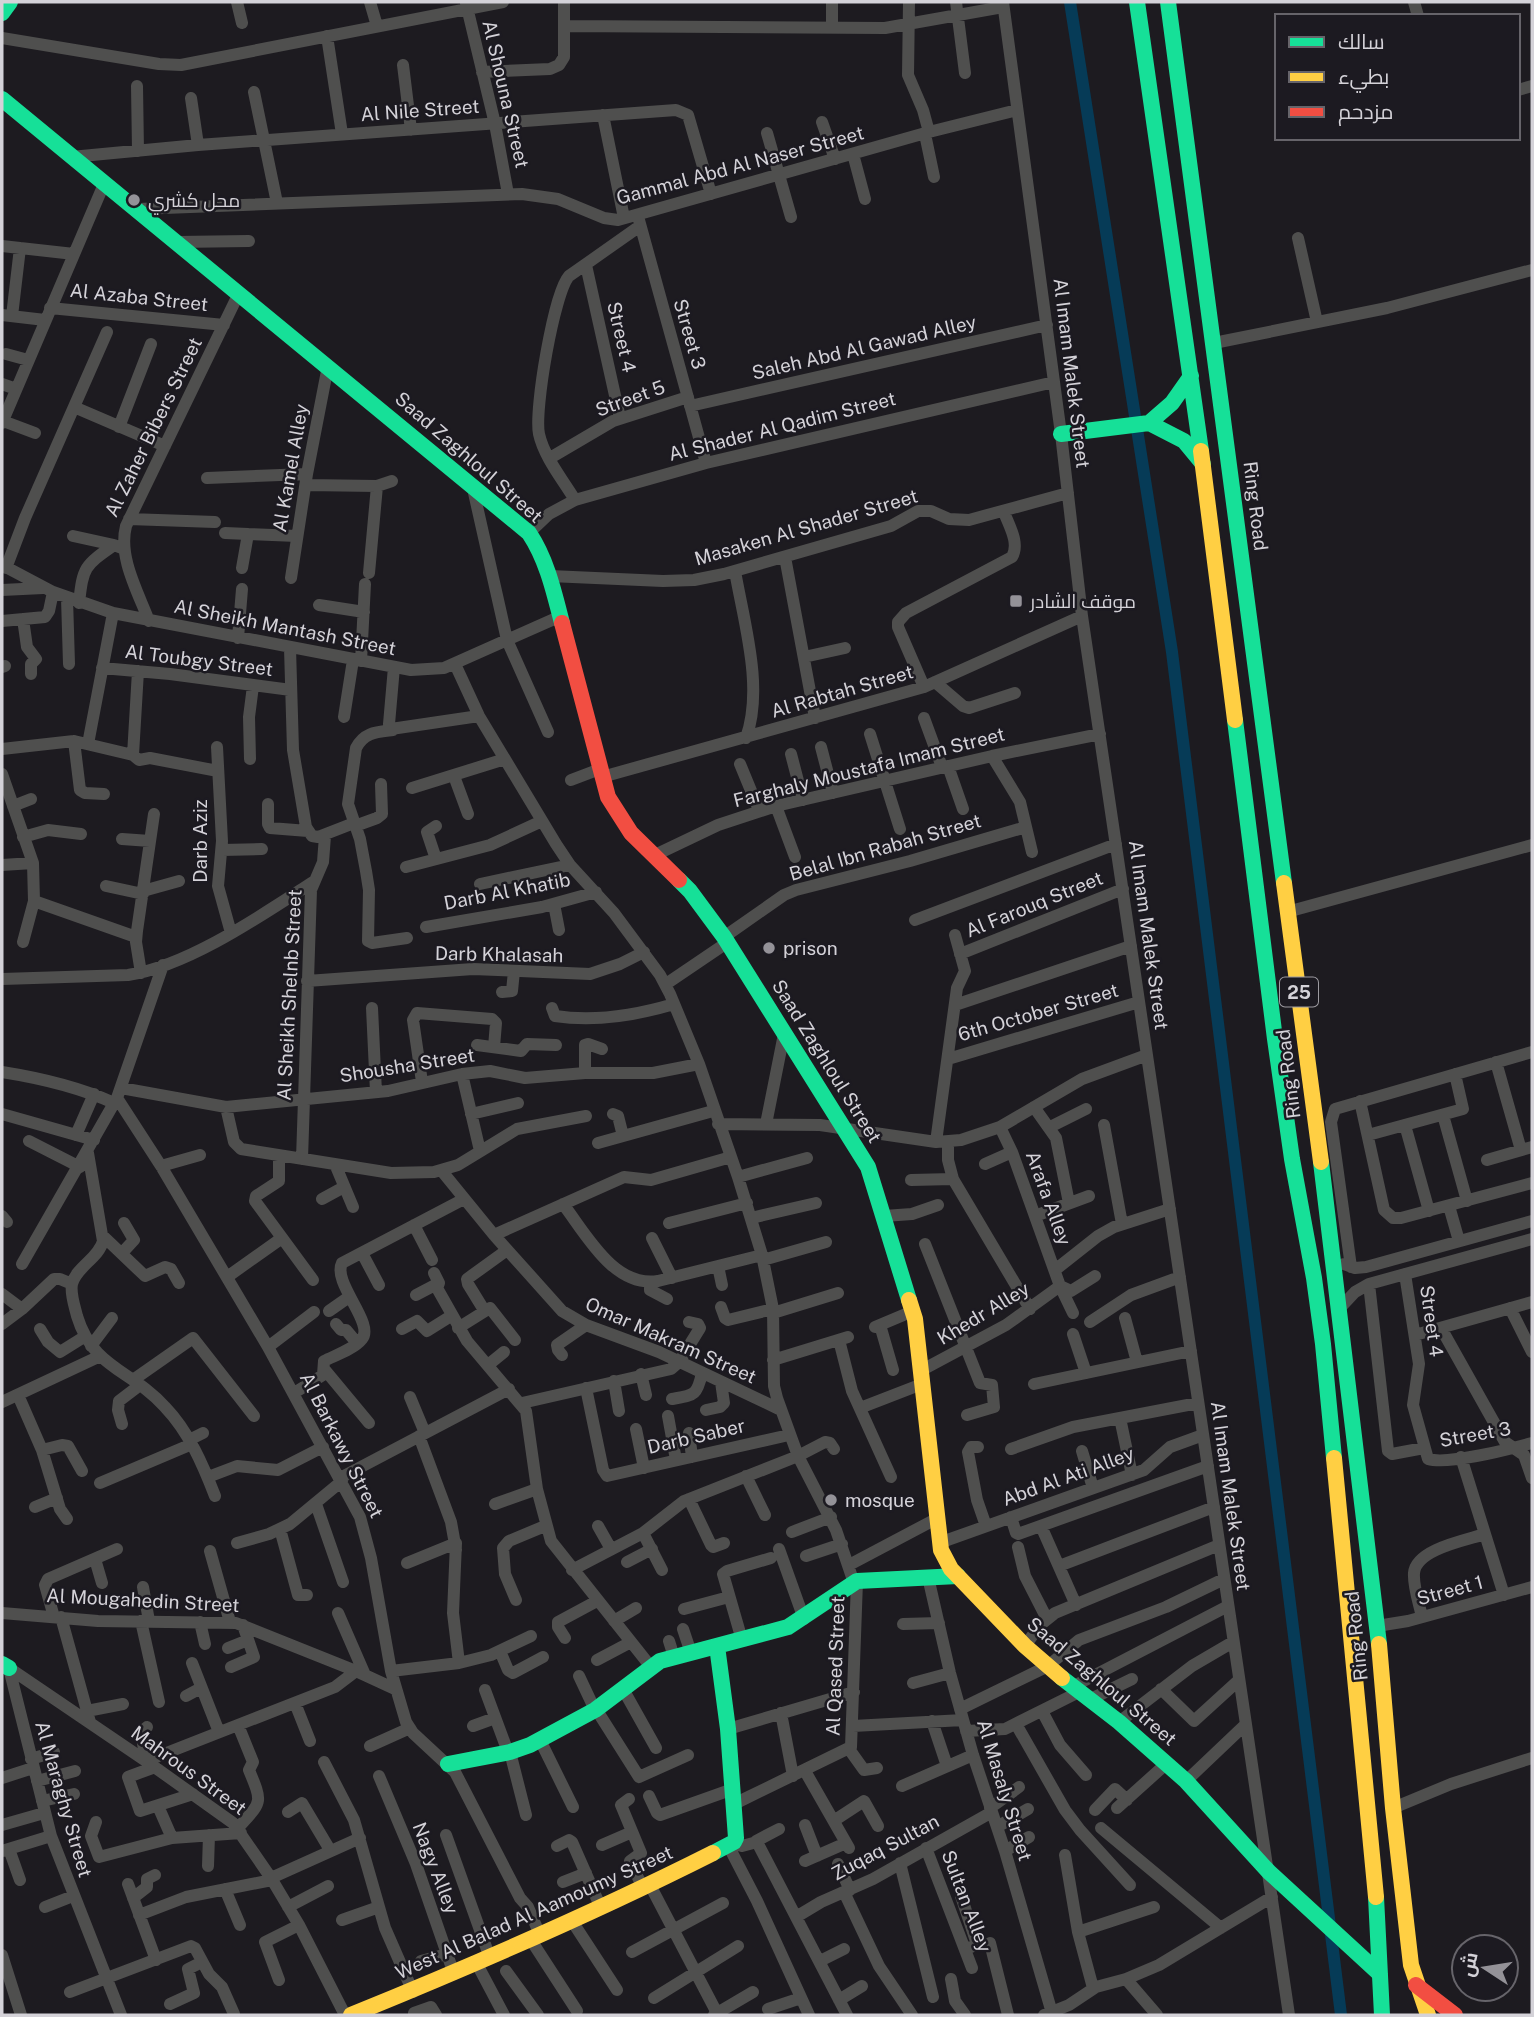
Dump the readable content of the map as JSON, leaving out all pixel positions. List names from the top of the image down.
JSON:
{
  "streets": {
    "main road": [
      "Saad Zaghloul Street",
      "Ring Road",
      "25",
      "West Al Balad Al Aamoumy Street"
    ],
    "street": [
      "Al Shouna Street",
      "Al Nile Street",
      "Gammal Abd Al Naser Street",
      "Al Azaba Street",
      "Street 3",
      "Street 4",
      "Saleh Abd Al Gawad Alley",
      "Al Imam Malek Street",
      "Street 5",
      "Al Shader Al Qadim Street",
      "Al Zaher Bibers Street",
      "Al Kamel Alley",
      "Masaken Al Shader Street",
      "Al Sheikh Mantash Street",
      "Al Toubgy Street",
      "Al Rabtah Street",
      "Farghaly Moustafa Imam Street",
      "Darb Aziz",
      "Belal Ibn Rabah Street",
      "Darb Al Khatib",
      "Al Farouq Street",
      "Darb Khalasah",
      "Al Sheikh Shelnb Street",
      "6th October Street",
      "Shousha Street",
      "Arafa Alley",
      "Khedr Alley",
      "Omar Makram Street",
      "Darb Saber",
      "Al Barkawy Street",
      "Abd Al Ati Alley",
      "Street 1",
      "Al Mougahedin Street",
      "Al Qased Street",
      "Mahrous Street",
      "Al Masaly Street",
      "Al Maraghy Street",
      "Zuqaq Sultan",
      "Nagy Alley",
      "Sultan Alley"
    ]
  },
  "crossings": [
    ["Al Shouna Street", "Al Nile Street"],
    ["Al Shouna Street", "Gammal Abd Al Naser Street"],
    ["Al Nile Street", "Gammal Abd Al Naser Street"],
    ["Al Nile Street", "Street 3"],
    ["Al Nile Street", "Saad Zaghloul Street"],
    ["Gammal Abd Al Naser Street", "Street 3"],
    ["Gammal Abd Al Naser Street", "Al Imam Malek Street"],
    ["Gammal Abd Al Naser Street", "Saad Zaghloul Street"],
    ["Al Azaba Street", "Al Zaher Bibers Street"],
    ["Street 3", "Street 4"],
    ["Street 3", "Saleh Abd Al Gawad Alley"],
    ["Street 3", "Street 5"],
    ["Street 3", "Al Shader Al Qadim Street"],
    ["Street 4", "Street 5"],
    ["Saleh Abd Al Gawad Alley", "Al Imam Malek Street"],
    ["Saleh Abd Al Gawad Alley", "Street 5"],
    ["Al Imam Malek Street", "Al Shader Al Qadim Street"],
    ["Al Imam Malek Street", "Saad Zaghloul Street"],
    ["Al Imam Malek Street", "Masaken Al Shader Street"],
    ["Al Imam Malek Street", "Al Rabtah Street"],
    ["Al Imam Malek Street", "Farghaly Moustafa Imam Street"],
    ["Al Imam Malek Street", "Al Farouq Street"],
    ["Al Imam Malek Street", "6th October Street"],
    ["Al Imam Malek Street", "Abd Al Ati Alley"],
    ["Al Shader Al Qadim Street", "Saad Zaghloul Street"],
    ["Al Zaher Bibers Street", "Saad Zaghloul Street"],
    ["Al Zaher Bibers Street", "Al Sheikh Mantash Street"],
    ["Saad Zaghloul Street", "Al Kamel Alley"],
    ["Saad Zaghloul Street", "Ring Road"],
    ["Saad Zaghloul Street", "Masaken Al Shader Street"],
    ["Saad Zaghloul Street", "Al Sheikh Mantash Street"],
    ["Saad Zaghloul Street", "Al Rabtah Street"],
    ["Saad Zaghloul Street", "Farghaly Moustafa Imam Street"],
    ["Saad Zaghloul Street", "Belal Ibn Rabah Street"],
    ["Saad Zaghloul Street", "Khedr Alley"],
    ["Saad Zaghloul Street", "Abd Al Ati Alley"],
    ["Ring Road", "Street 1"],
    ["Al Sheikh Mantash Street", "Al Qased Street"],
    ["Belal Ibn Rabah Street", "Al Qased Street"],
    ["Darb Al Khatib", "Al Qased Street"],
    ["Darb Khalasah", "Al Sheikh Shelnb Street"],
    ["Darb Khalasah", "Al Qased Street"],
    ["Al Sheikh Shelnb Street", "Shousha Street"],
    ["Shousha Street", "Al Barkawy Street"],
    ["Shousha Street", "Al Qased Street"],
    ["Arafa Alley", "Khedr Alley"],
    ["Omar Makram Street", "Al Qased Street"],
    ["Darb Saber", "Al Qased Street"],
    ["Al Barkawy Street", "Al Mougahedin Street"],
    ["Al Barkawy Street", "West Al Balad Al Aamoumy Street"],
    ["Mahrous Street", "Al Maraghy Street"],
    ["Al Masaly Street", "Zuqaq Sultan"],
    ["Zuqaq Sultan", "Sultan Alley"],
    ["Nagy Alley", "West Al Balad Al Aamoumy Street"]
  ],
  "places": {
    "other": ["محل كشري", "prison", "mosque"],
    "transit": ["موقف الشادر"]
  },
  "legend": ["سالك", "بطيء", "مزدحم"],
  "north": "left"
}
